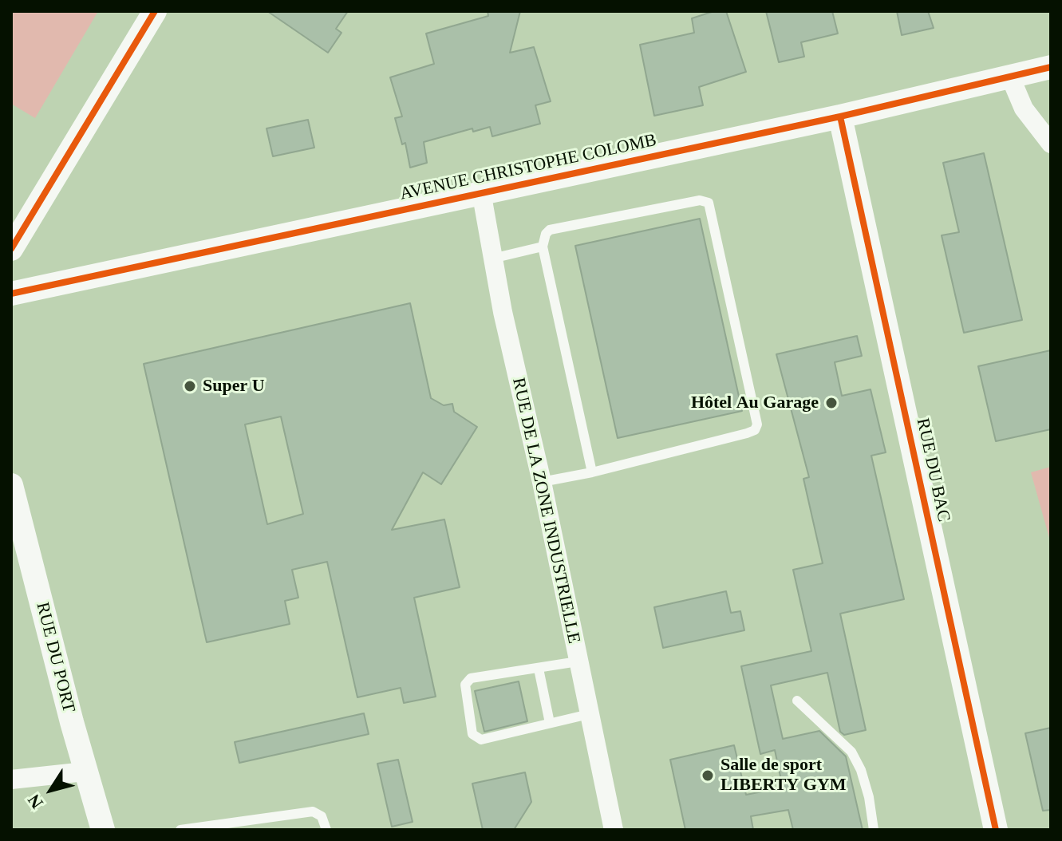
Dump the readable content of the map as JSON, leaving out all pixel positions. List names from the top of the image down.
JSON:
{
  "streets": {
    "street": [
      "AVENUE CHRISTOPHE COLOMB",
      "RUE DU BAC",
      "RUE DE LA ZONE INDUSTRIELLE",
      "RUE DU PORT"
    ]
  },
  "crossings": [
    ["AVENUE CHRISTOPHE COLOMB", "RUE DU BAC"],
    ["AVENUE CHRISTOPHE COLOMB", "RUE DE LA ZONE INDUSTRIELLE"]
  ],
  "places": ["Super U", "Hôtel Au Garage", "Salle de sport LIBERTY GYM"],
  "north": "bottom left"
}
